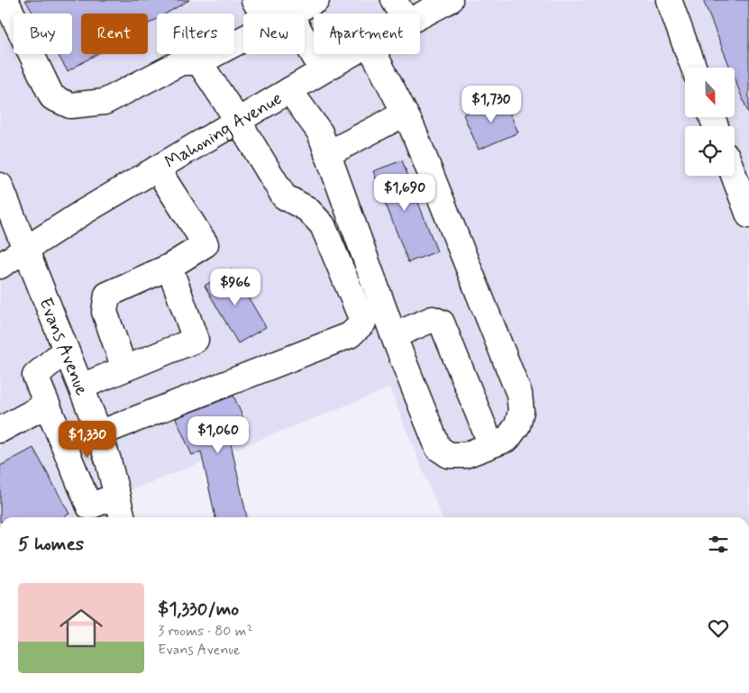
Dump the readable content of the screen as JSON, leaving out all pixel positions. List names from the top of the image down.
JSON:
{
  "streets": {
    "main road": ["Mahoning Avenue", "Evans Avenue"]
  },
  "crossings": [
    ["Mahoning Avenue", "Evans Avenue"]
  ],
  "north": "bottom",
  "page": {
    "chip": [
      "Buy",
      "Rent",
      "Filters",
      "New",
      "Apartment"
    ],
    "price": [
      "$1,730",
      "$1,690",
      "$966",
      "$1,060",
      "$1,330"
    ],
    "heading": "5 homes",
    "list": [
      {
        "name": "$1,330/mo",
        "note": "3 rooms · 80 m² · Evans Avenue"
      }
    ]
  }
}
